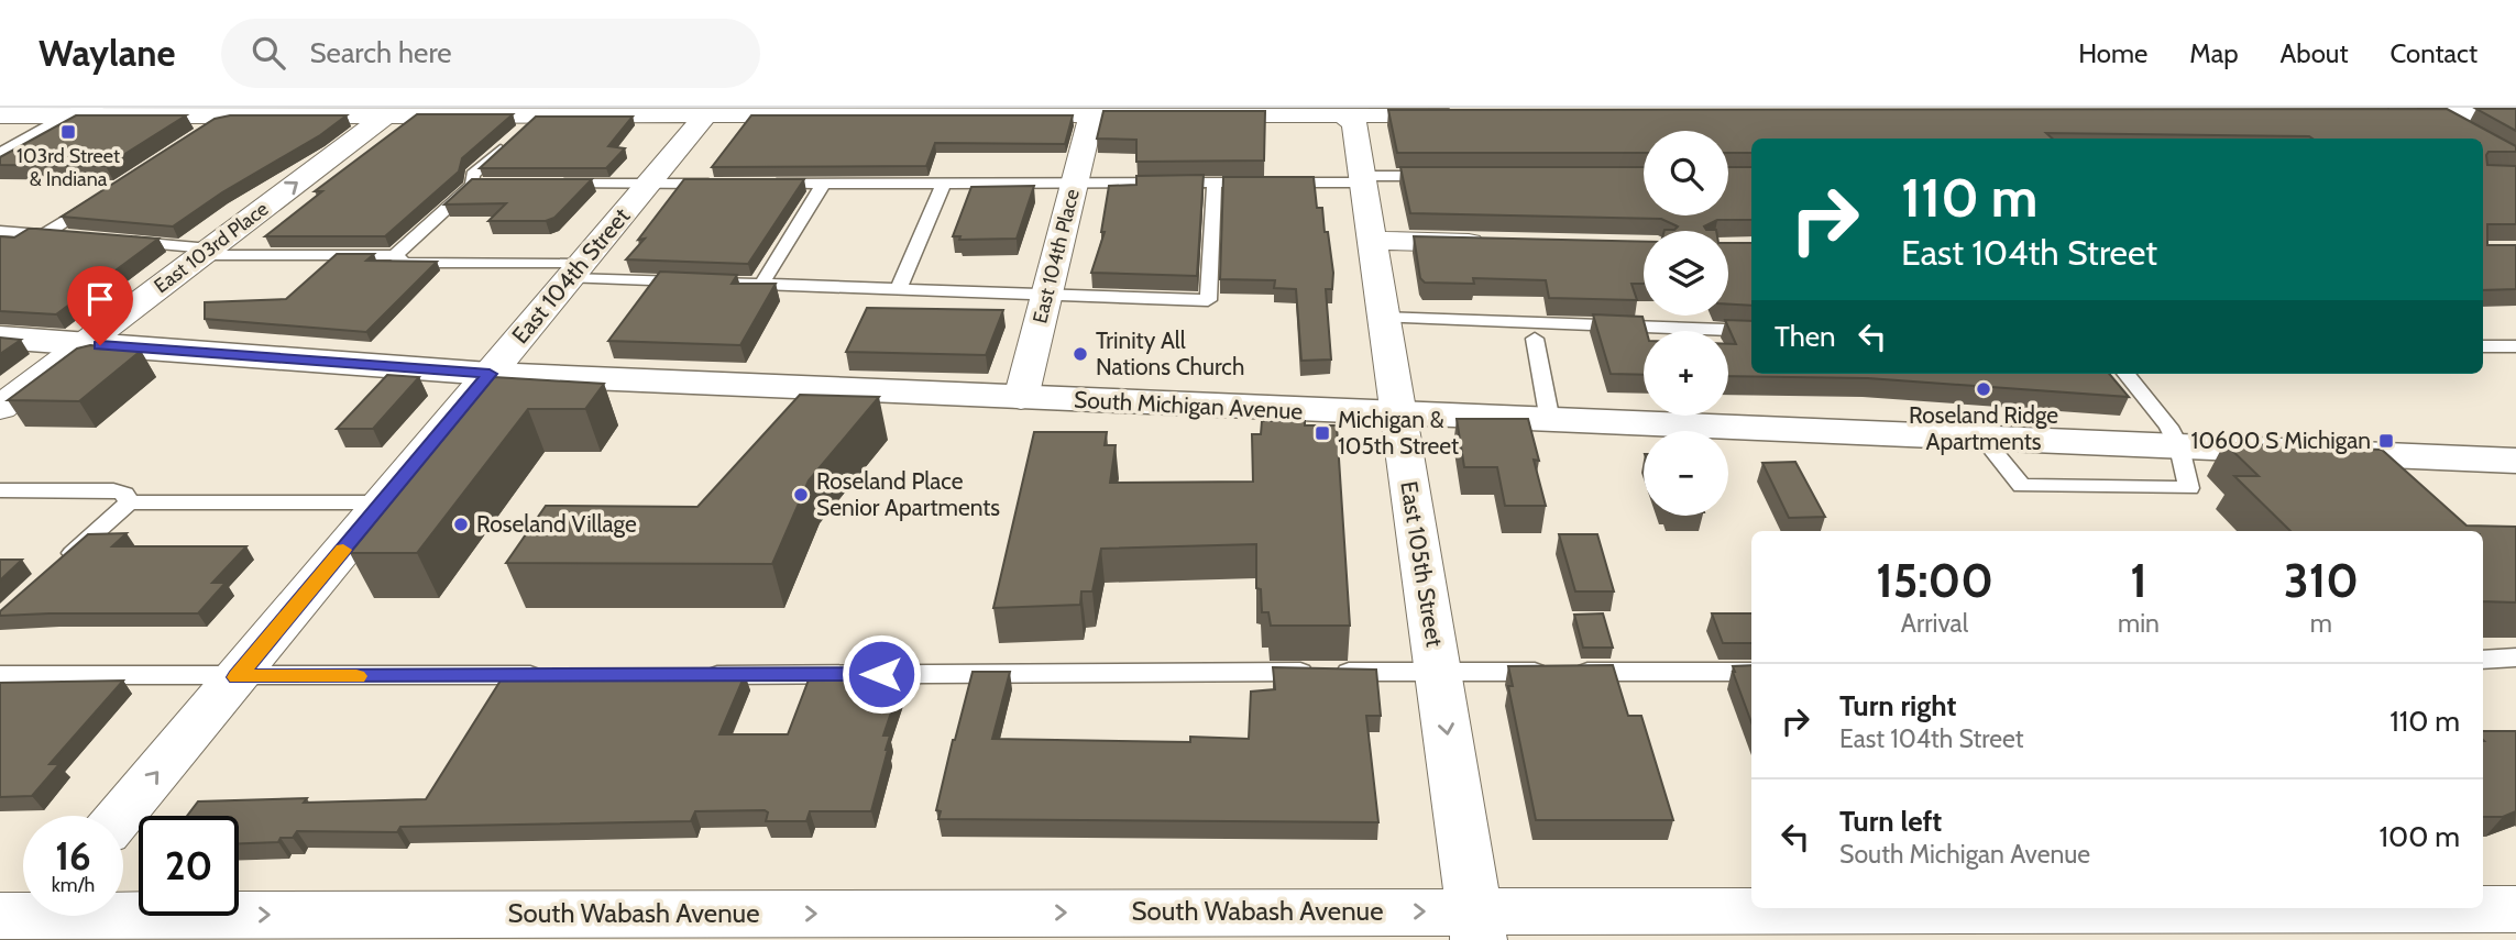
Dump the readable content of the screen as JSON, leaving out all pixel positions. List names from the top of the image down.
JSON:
{
  "streets": {
    "main road": ["South Michigan Avenue"],
    "street": [
      "East 103rd Place",
      "East 104th Place",
      "East 104th Street",
      "East 105th Street",
      "South Wabash Avenue"
    ]
  },
  "crossings": [
    ["East 103rd Place", "South Michigan Avenue"],
    ["East 104th Place", "South Michigan Avenue"],
    ["East 104th Street", "South Michigan Avenue"],
    ["South Michigan Avenue", "East 105th Street"],
    ["East 105th Street", "South Wabash Avenue"]
  ],
  "one_way": ["East 103rd Place", "South Wabash Avenue"],
  "places": {
    "transit": ["103rd Street & Indiana", "Michigan & 105th Street", "10600 S Michigan"],
    "other": [
      "Trinity All Nations Church",
      "Roseland Ridge Apartments",
      "Roseland Place Senior Apartments",
      "Roseland Village"
    ]
  },
  "page": {
    "header": "Waylane",
    "search": "Search here",
    "nav": [
      "Home",
      "Map",
      "About",
      "Contact"
    ],
    "map_buttons": ["+", "−"],
    "turn": ["110 m", "East 104th Street"],
    "then": "Then",
    "eta": [
      "15:00",
      "Arrival",
      "1",
      "min",
      "310",
      "m"
    ],
    "list": [
      {
        "name": "Turn right",
        "note": "East 104th Street",
        "value": "110 m"
      },
      {
        "name": "Turn left",
        "note": "South Michigan Avenue",
        "value": "100 m"
      }
    ],
    "speed": "16 km/h",
    "limit": "20"
  }
}
